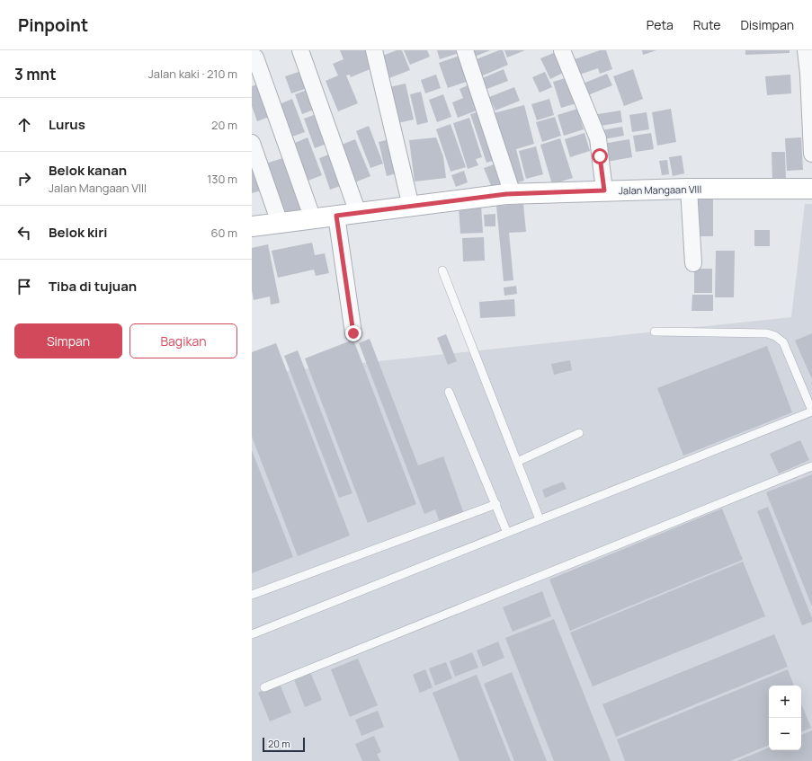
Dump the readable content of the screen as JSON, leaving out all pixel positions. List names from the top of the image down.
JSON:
{
  "streets": {
    "street": ["Jalan Mangaan VIII"]
  },
  "scale_bar": "20 m",
  "page": {
    "header": "Pinpoint",
    "nav": ["Peta", "Rute", "Disimpan"],
    "heading": ["3 mnt", "Jalan kaki · 210 m"],
    "list": [
      ["Lurus", "20 m"],
      ["Belok kanan", "Jalan Mangaan VIII", "130 m"],
      ["Belok kiri", "60 m"],
      "Tiba di tujuan"
    ],
    "buttons": ["Simpan", "Bagikan"],
    "map_buttons": ["+", "−"],
    "scale": "20 m"
  }
}
